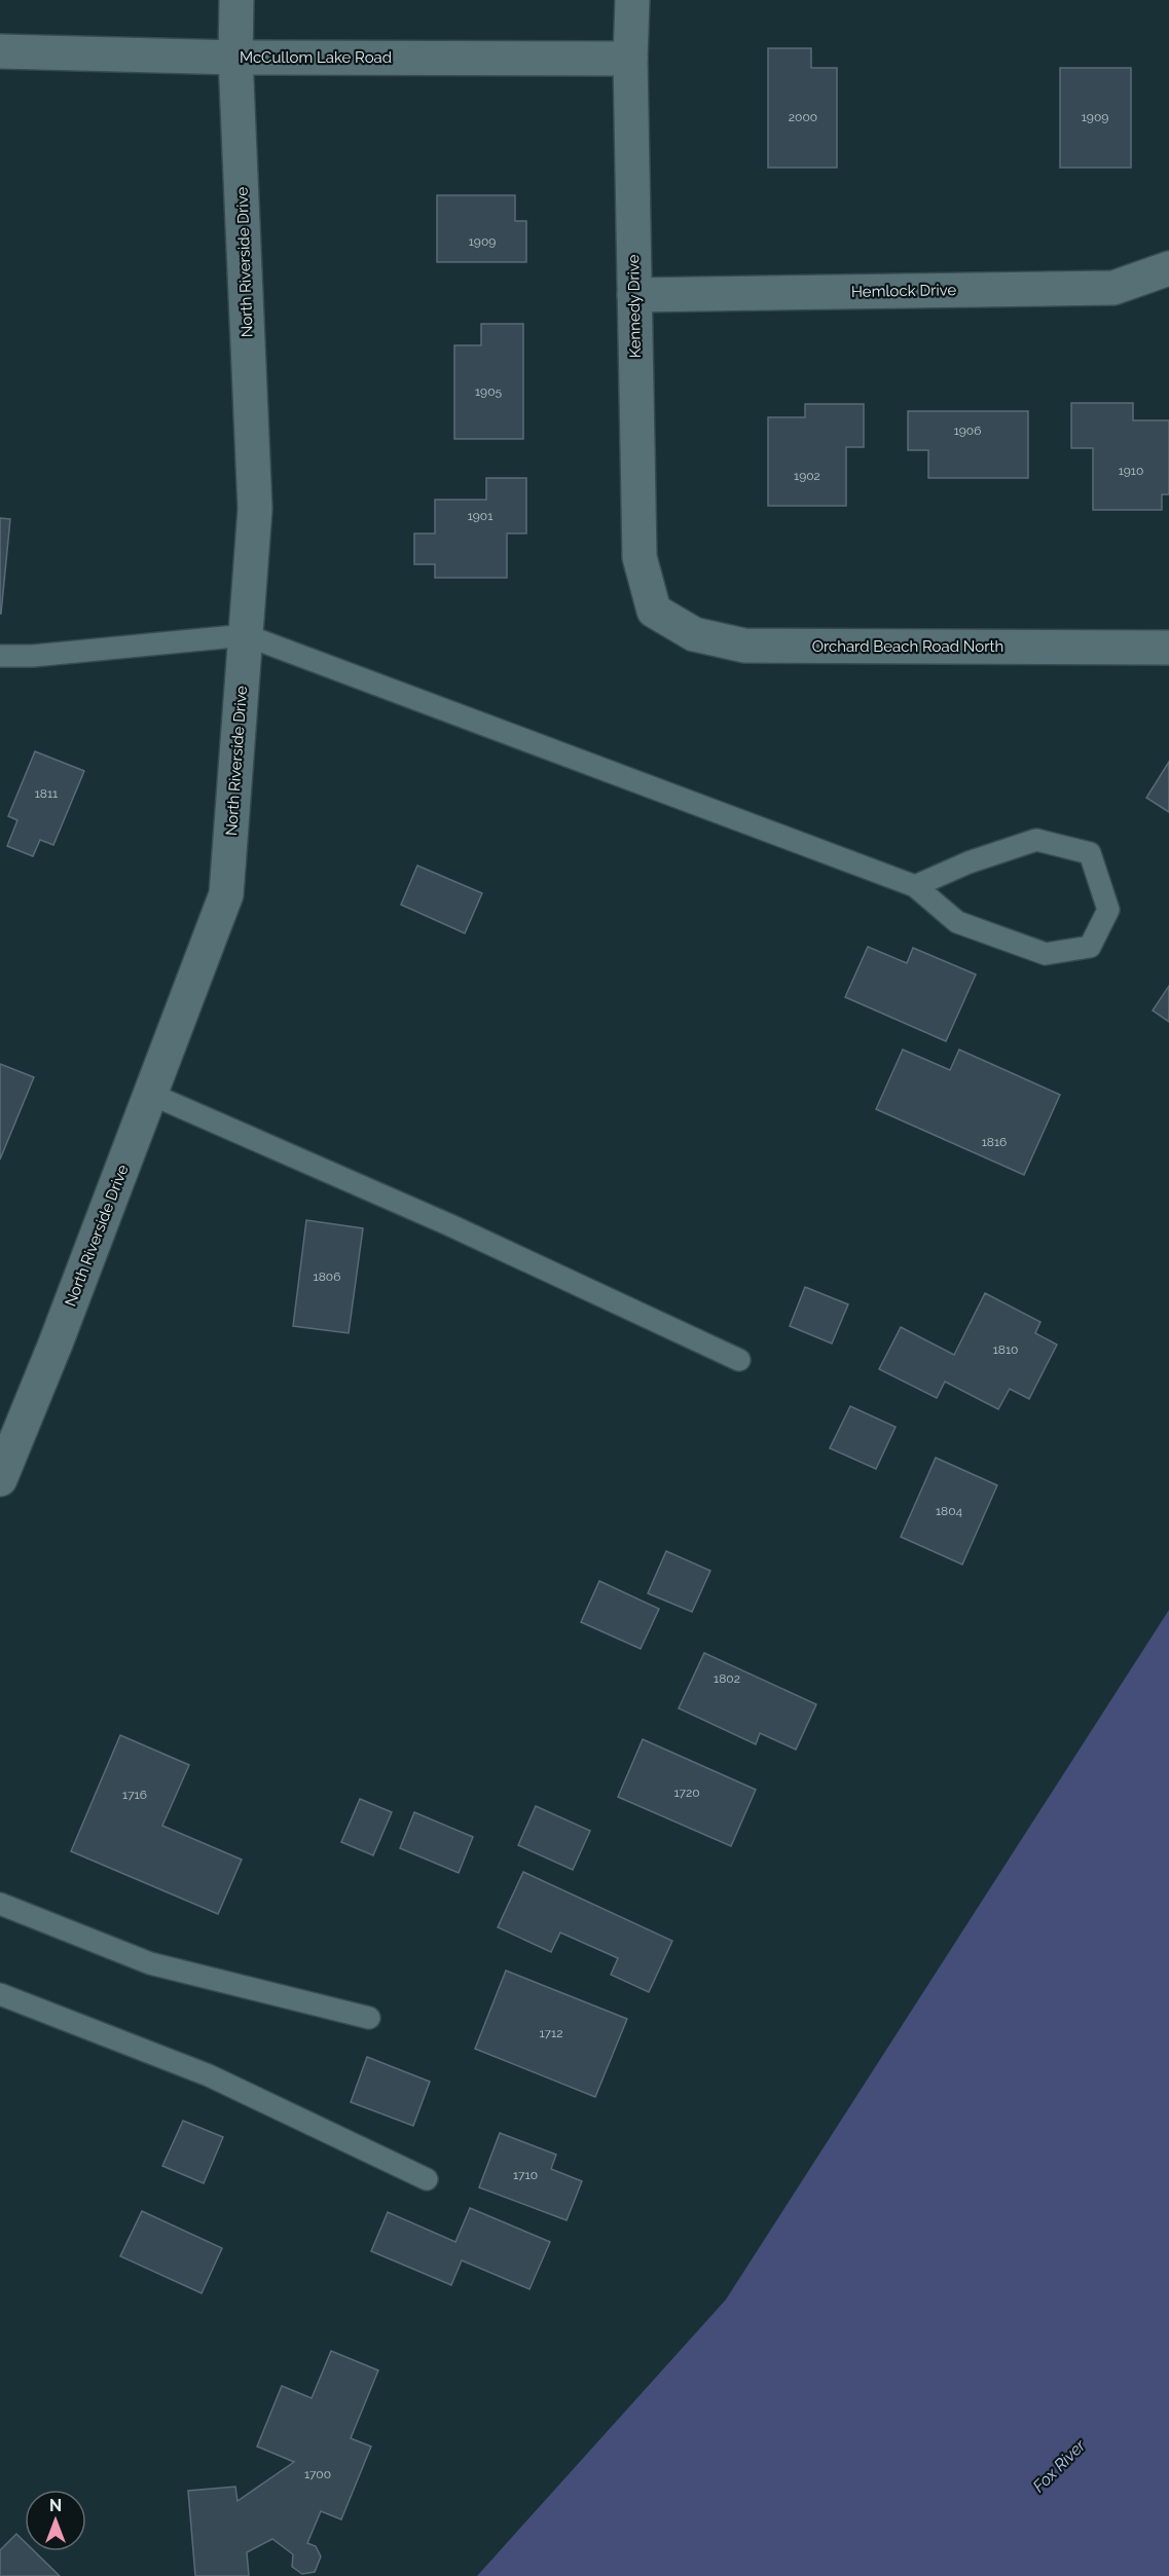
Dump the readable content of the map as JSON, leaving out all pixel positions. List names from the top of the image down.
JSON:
{
  "streets": {
    "street": [
      "McCullom Lake Road",
      "North Riverside Drive",
      "Hemlock Drive",
      "Kennedy Drive",
      "Orchard Beach Road North"
    ]
  },
  "crossings": [
    ["McCullom Lake Road", "North Riverside Drive"],
    ["McCullom Lake Road", "Kennedy Drive"],
    ["Hemlock Drive", "Kennedy Drive"],
    ["Kennedy Drive", "Orchard Beach Road North"]
  ],
  "water": ["Fox River"],
  "house_numbers": [
    "2000",
    "1909",
    "1909",
    "1905",
    "1906",
    "1910",
    "1902",
    "1901",
    "1811",
    "1816",
    "1806",
    "1810",
    "1804",
    "1802",
    "1720",
    "1716",
    "1712",
    "1710",
    "1700"
  ],
  "north": "top"
}
